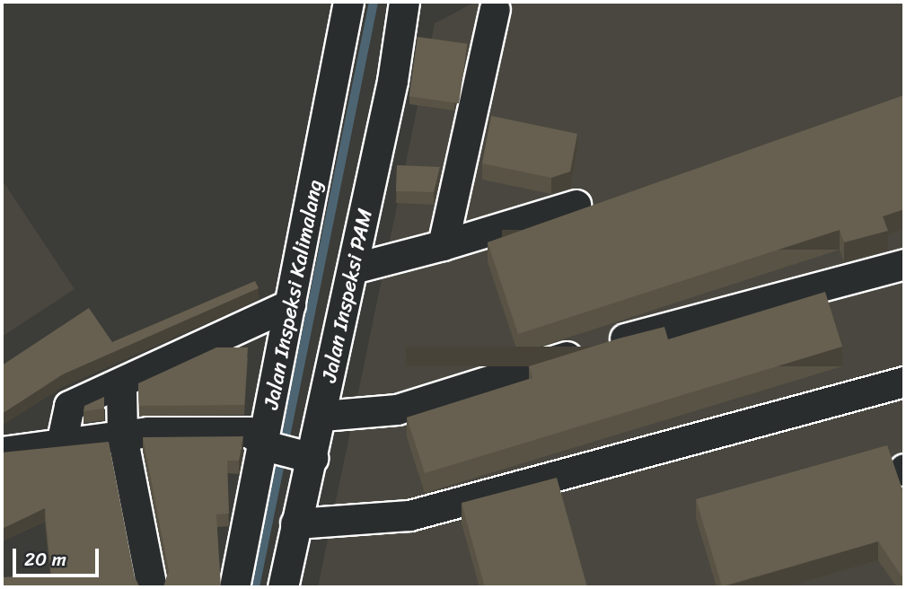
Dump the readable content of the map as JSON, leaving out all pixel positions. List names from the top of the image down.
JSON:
{
  "streets": {
    "street": ["Jalan Inspeksi Kalimalang", "Jalan Inspeksi PAM"]
  },
  "scale_bar": "20 m"
}
